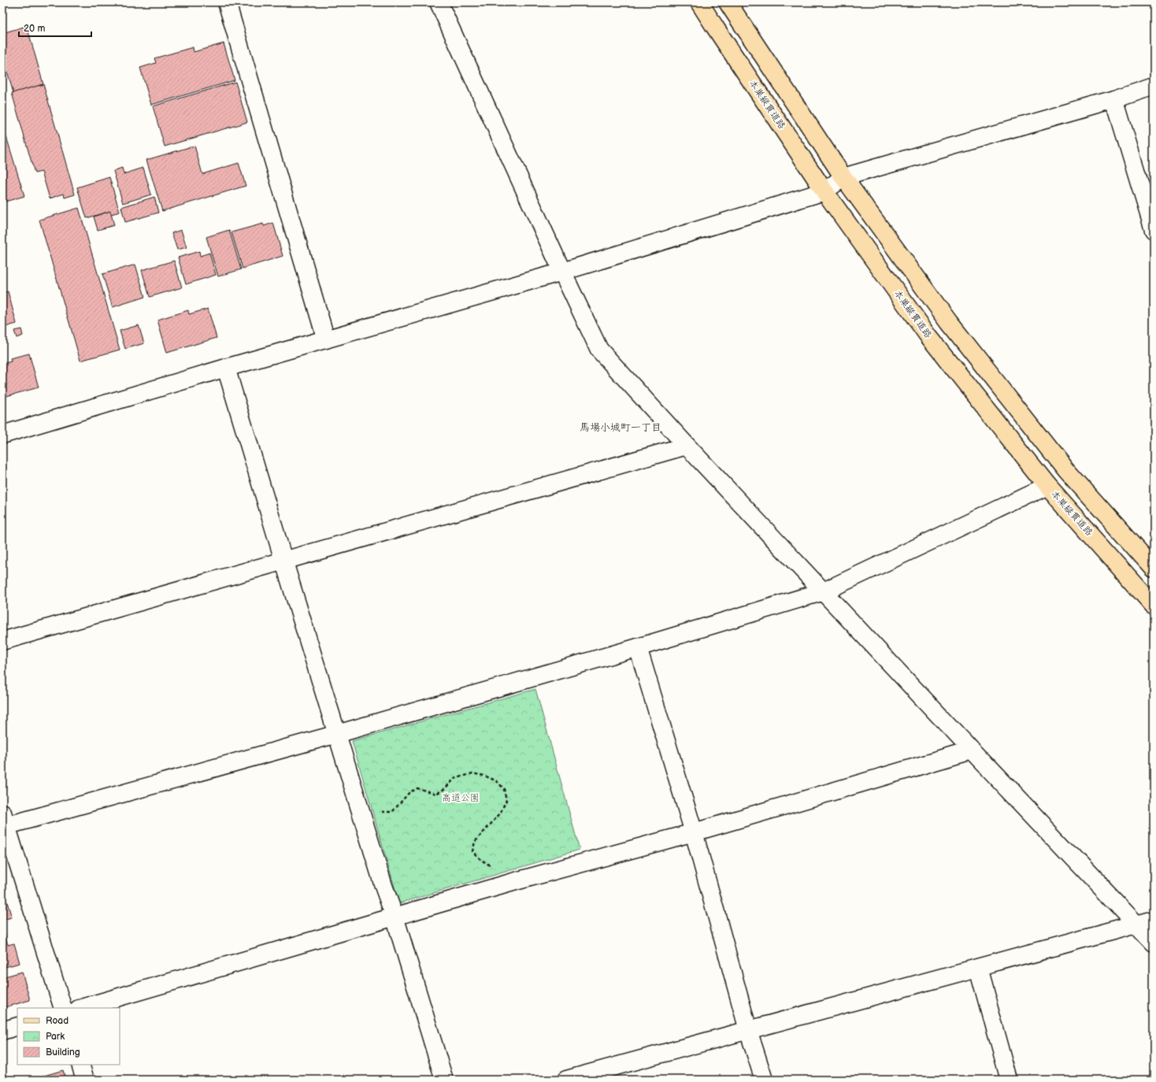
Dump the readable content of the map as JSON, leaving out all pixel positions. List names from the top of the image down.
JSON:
{
  "streets": {
    "main road": ["本巣縦貫道路"]
  },
  "districts": ["馬場小城町一丁目"],
  "parks": ["高道公園"],
  "legend": ["Road", "Park", "Building"],
  "scale_bar": "20 m"
}
